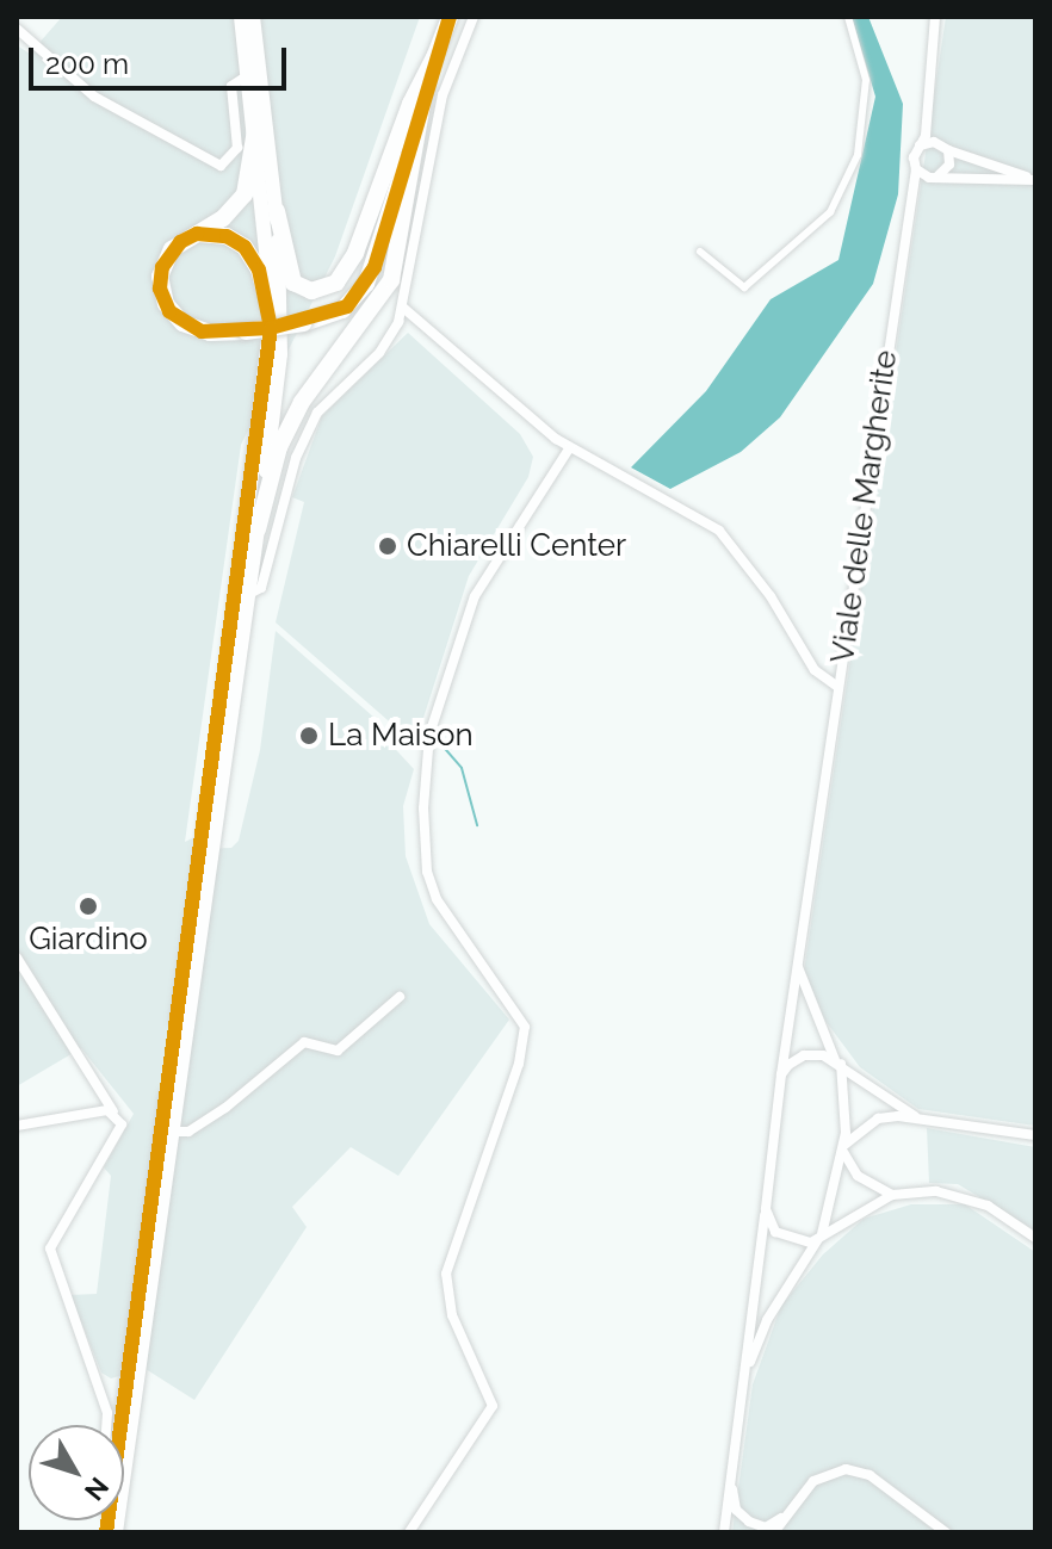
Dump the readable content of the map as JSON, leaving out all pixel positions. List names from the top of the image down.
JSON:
{
  "streets": {
    "street": ["Viale delle Margherite"]
  },
  "places": ["Chiarelli Center", "La Maison", "Giardino"],
  "scale_bar": "200 m",
  "north": "bottom right"
}
